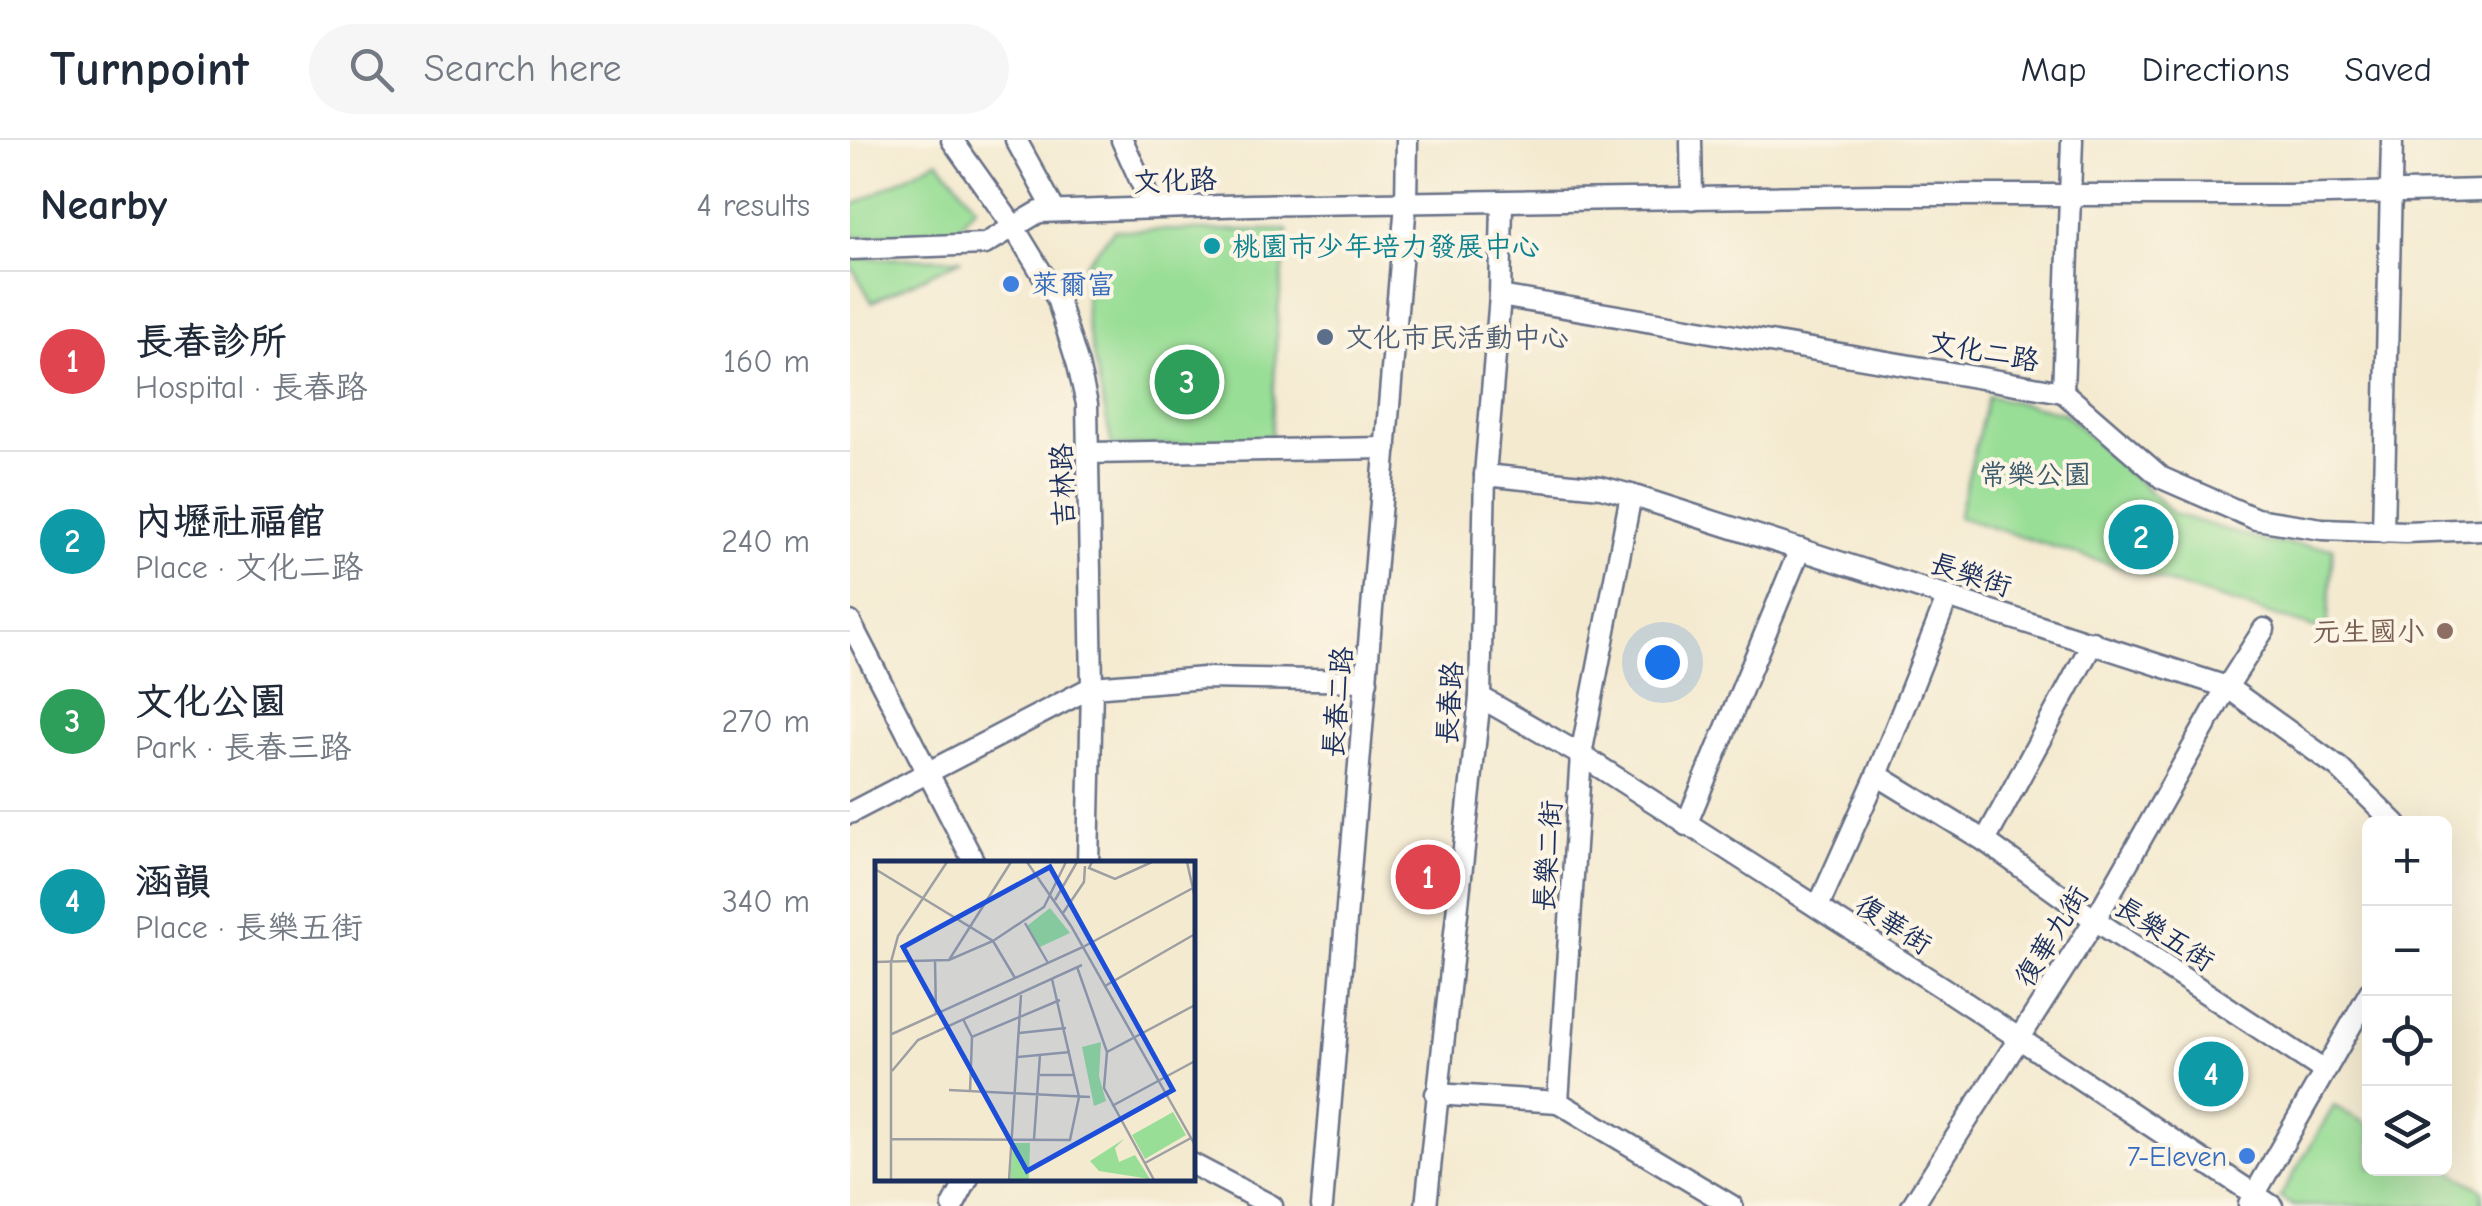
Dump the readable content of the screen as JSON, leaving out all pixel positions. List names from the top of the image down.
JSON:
{
  "streets": {
    "street": [
      "文化路",
      "文化二路",
      "吉林路",
      "長樂街",
      "長春二路",
      "長春路",
      "長樂二街",
      "復華街",
      "長樂五街",
      "復華九街"
    ]
  },
  "crossings": [
    ["文化路", "吉林路"],
    ["文化路", "長春二路"],
    ["文化路", "長春路"],
    ["文化二路", "長春路"],
    ["長樂街", "長春路"],
    ["長樂街", "長樂二街"],
    ["長樂街", "復華九街"],
    ["長春路", "復華街"],
    ["長樂二街", "復華街"],
    ["復華街", "復華九街"],
    ["長樂五街", "復華九街"]
  ],
  "parks": ["常樂公園"],
  "places": [
    "桃園市少年培力發展中心",
    "萊爾富",
    "文化市民活動中心",
    "元生國小",
    "7-Eleven"
  ],
  "page": {
    "header": "Turnpoint",
    "search": "Search here",
    "nav": ["Map", "Directions", "Saved"],
    "heading": ["Nearby", "4 results"],
    "list": [
      {
        "mark": "1",
        "name": "長春診所",
        "note": "Hospital · 長春路",
        "value": "160 m"
      },
      {
        "mark": "2",
        "name": "內壢社福館",
        "note": "Place · 文化二路",
        "value": "240 m"
      },
      {
        "mark": "3",
        "name": "文化公園",
        "note": "Park · 長春三路",
        "value": "270 m"
      },
      {
        "mark": "4",
        "name": "涵韻",
        "note": "Place · 長樂五街",
        "value": "340 m"
      }
    ],
    "pins": [
      "3",
      "2",
      "1",
      "4"
    ],
    "map_buttons": ["+", "−"]
  }
}
